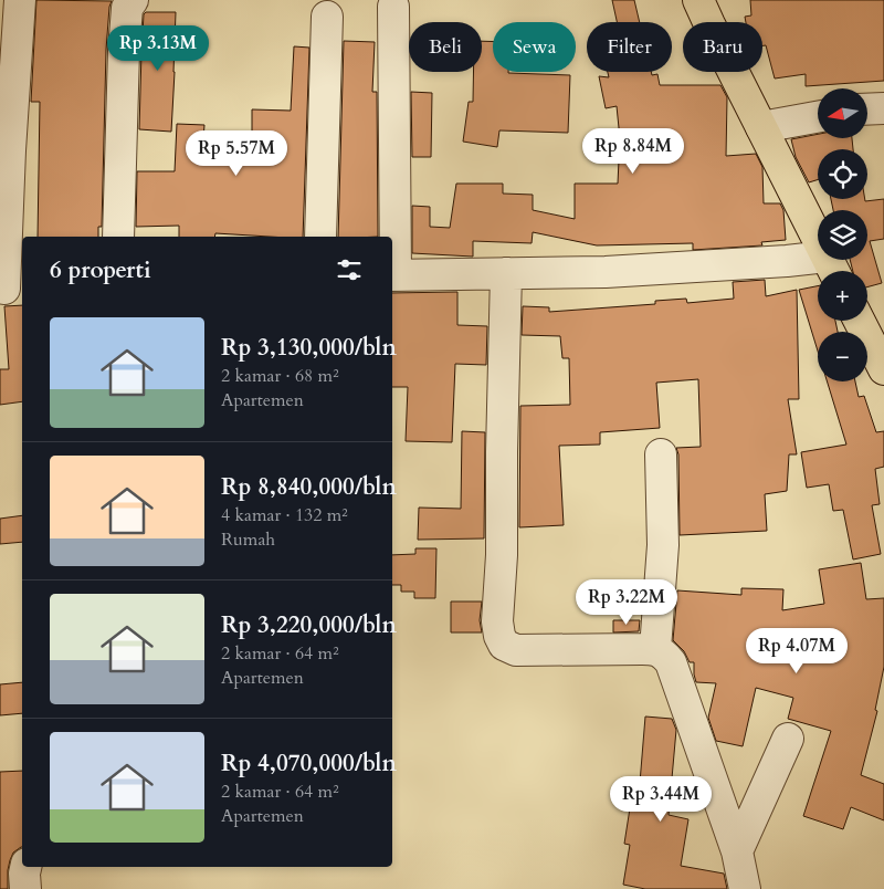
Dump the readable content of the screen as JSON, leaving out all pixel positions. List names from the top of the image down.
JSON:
{
  "north": "left",
  "page": {
    "chip": [
      "Beli",
      "Sewa",
      "Filter",
      "Baru"
    ],
    "price": [
      "Rp 3.13M",
      "Rp 8.84M",
      "Rp 5.57M",
      "Rp 3.22M",
      "Rp 4.07M",
      "Rp 3.44M"
    ],
    "map_buttons": ["+", "−"],
    "heading": "6 properti",
    "list": [
      {
        "name": "Rp 3,130,000/bln",
        "note": "2 kamar · 68 m² · Apartemen"
      },
      {
        "name": "Rp 8,840,000/bln",
        "note": "4 kamar · 132 m² · Rumah"
      },
      {
        "name": "Rp 3,220,000/bln",
        "note": "2 kamar · 64 m² · Apartemen"
      },
      {
        "name": "Rp 4,070,000/bln",
        "note": "2 kamar · 64 m² · Apartemen"
      }
    ]
  }
}
